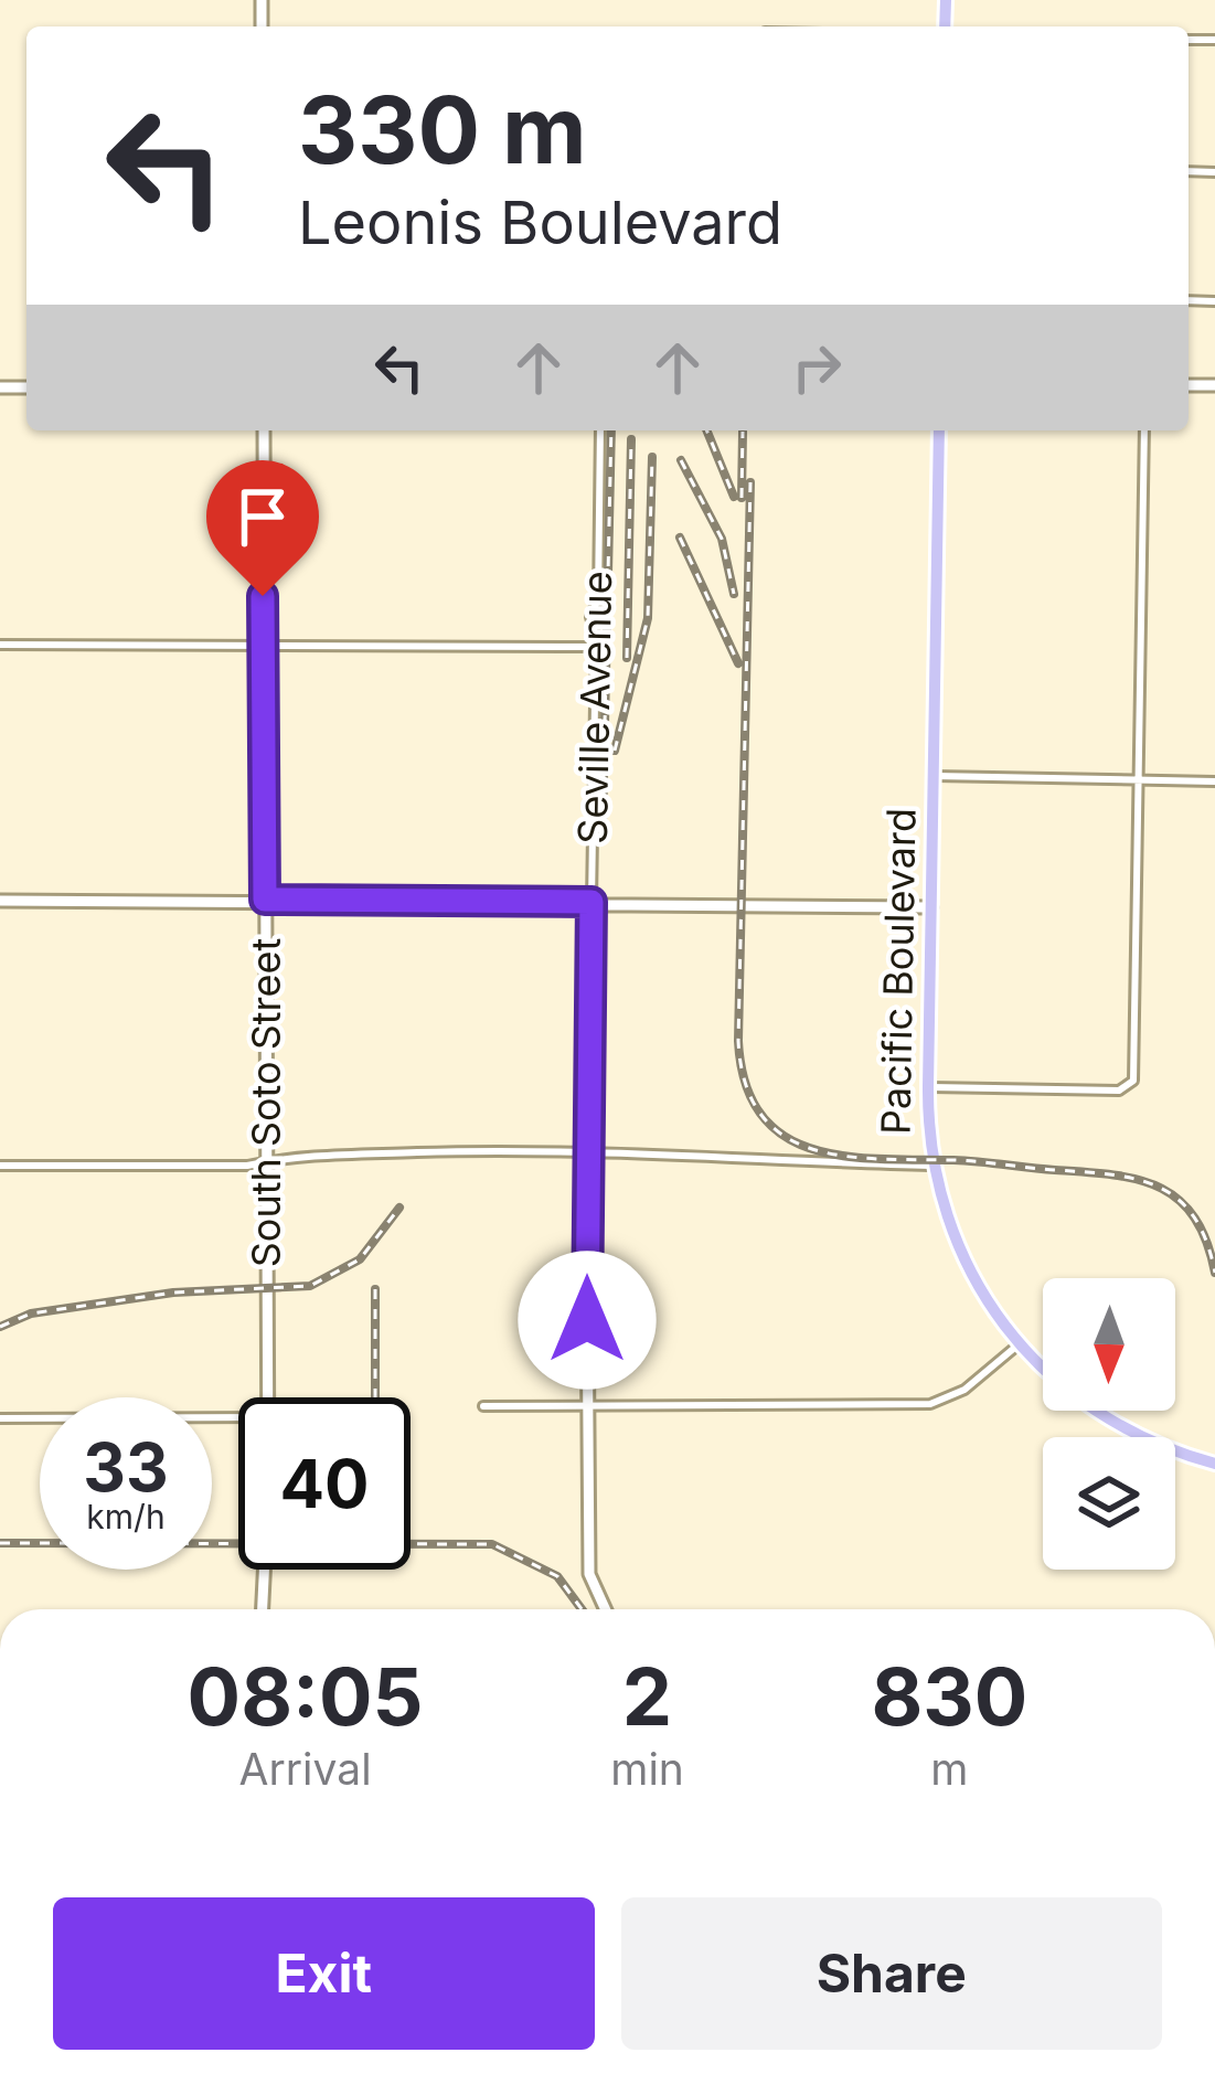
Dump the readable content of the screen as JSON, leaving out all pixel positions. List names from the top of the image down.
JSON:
{
  "streets": {
    "main road": ["Seville Avenue", "Pacific Boulevard", "South Soto Street"]
  },
  "north": "bottom",
  "page": {
    "turn": ["330 m", "Leonis Boulevard"],
    "speed": "33 km/h",
    "limit": "40",
    "eta": [
      "08:05",
      "Arrival",
      "2",
      "min",
      "830",
      "m"
    ],
    "buttons": ["Exit", "Share"]
  }
}
